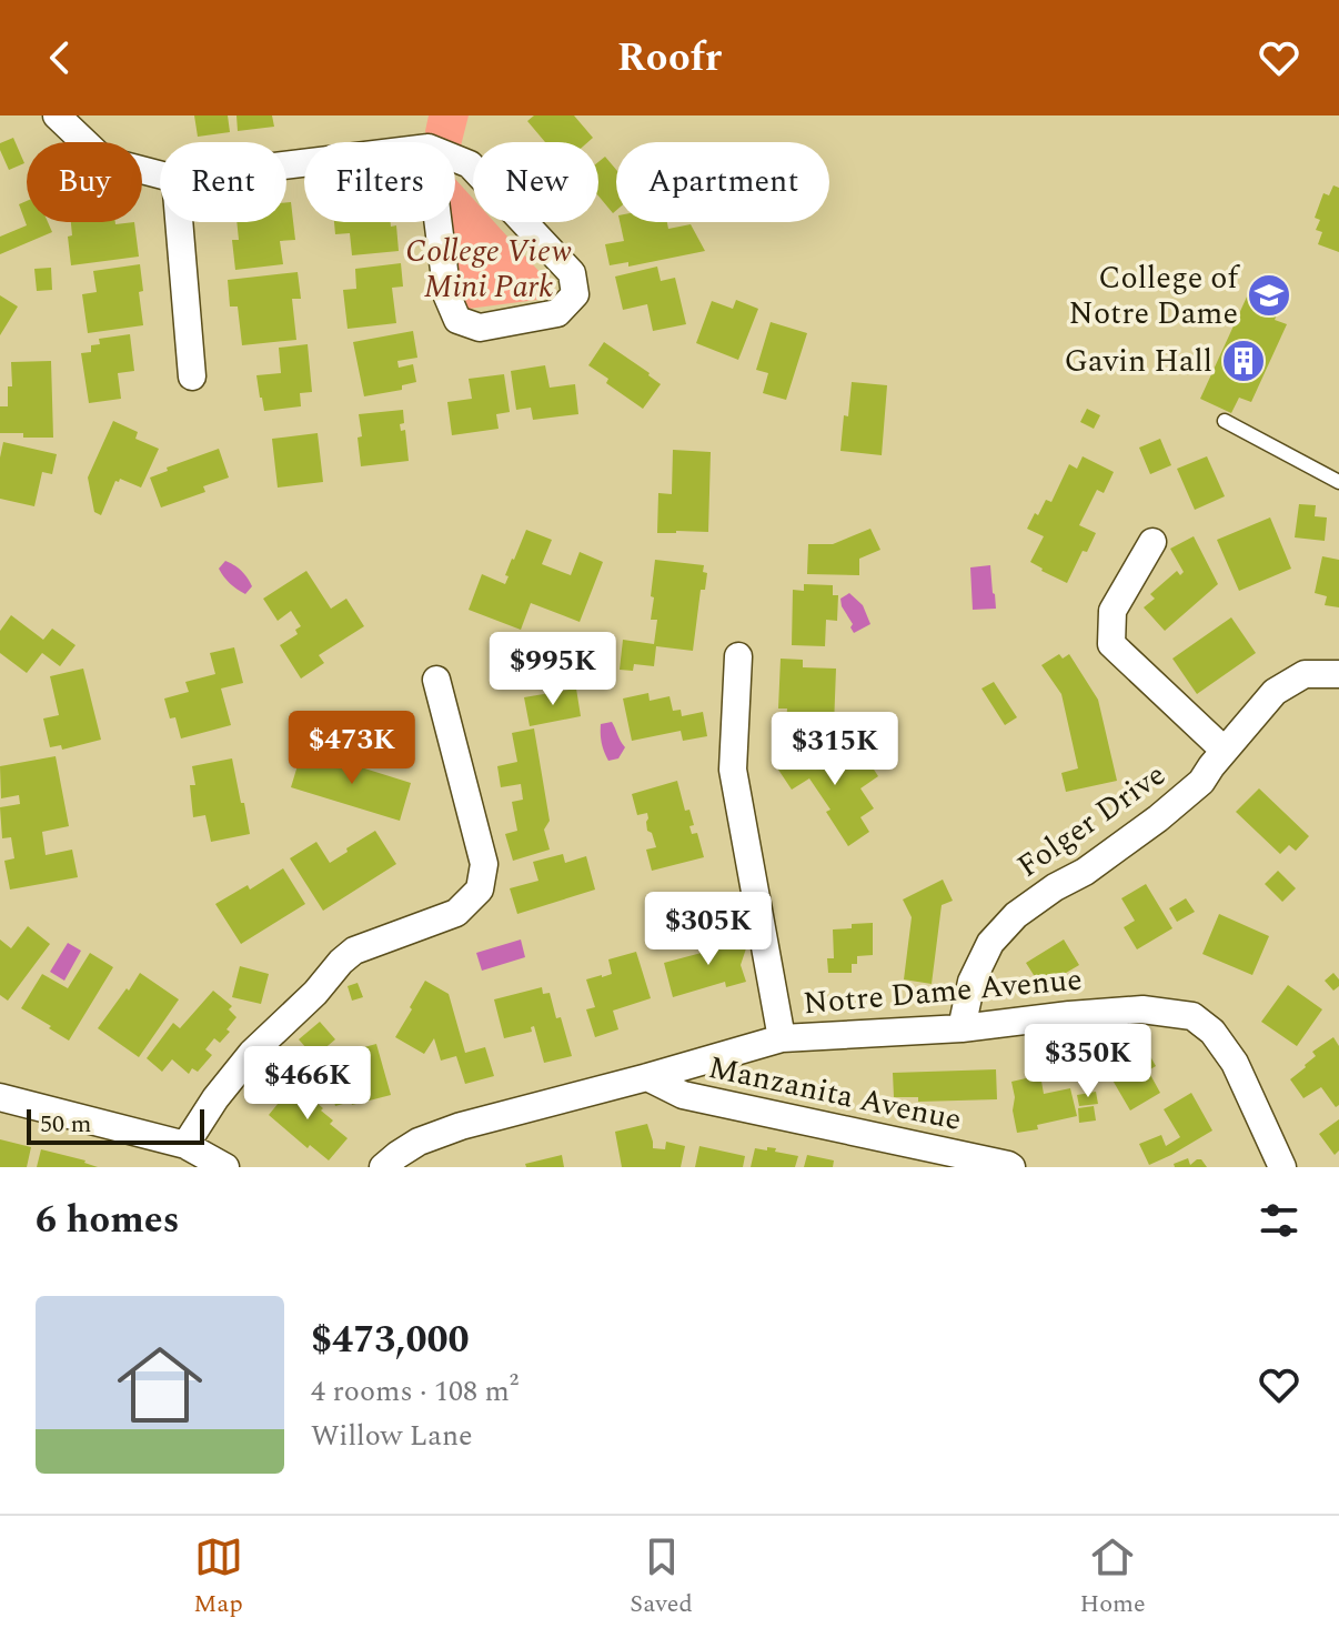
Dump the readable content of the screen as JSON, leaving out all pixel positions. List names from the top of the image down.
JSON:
{
  "streets": {
    "street": ["Folger Drive", "Notre Dame Avenue", "Manzanita Avenue"]
  },
  "crossings": [
    ["Folger Drive", "Notre Dame Avenue"],
    ["Notre Dame Avenue", "Manzanita Avenue"]
  ],
  "parks": ["College View Mini Park"],
  "places": {
    "school or university": ["College of Notre Dame"],
    "building": ["Gavin Hall"]
  },
  "scale_bar": "50 m",
  "page": {
    "header": "Roofr",
    "chip": [
      "Buy",
      "Rent",
      "Filters",
      "New",
      "Apartment"
    ],
    "price": [
      "$995K",
      "$473K",
      "$315K",
      "$305K",
      "$350K",
      "$466K"
    ],
    "scale": "50 m",
    "heading": "6 homes",
    "list": [
      {
        "name": "$473,000",
        "note": "4 rooms · 108 m² · Willow Lane"
      }
    ],
    "tabs": ["Map", "Saved", "Home"]
  }
}
